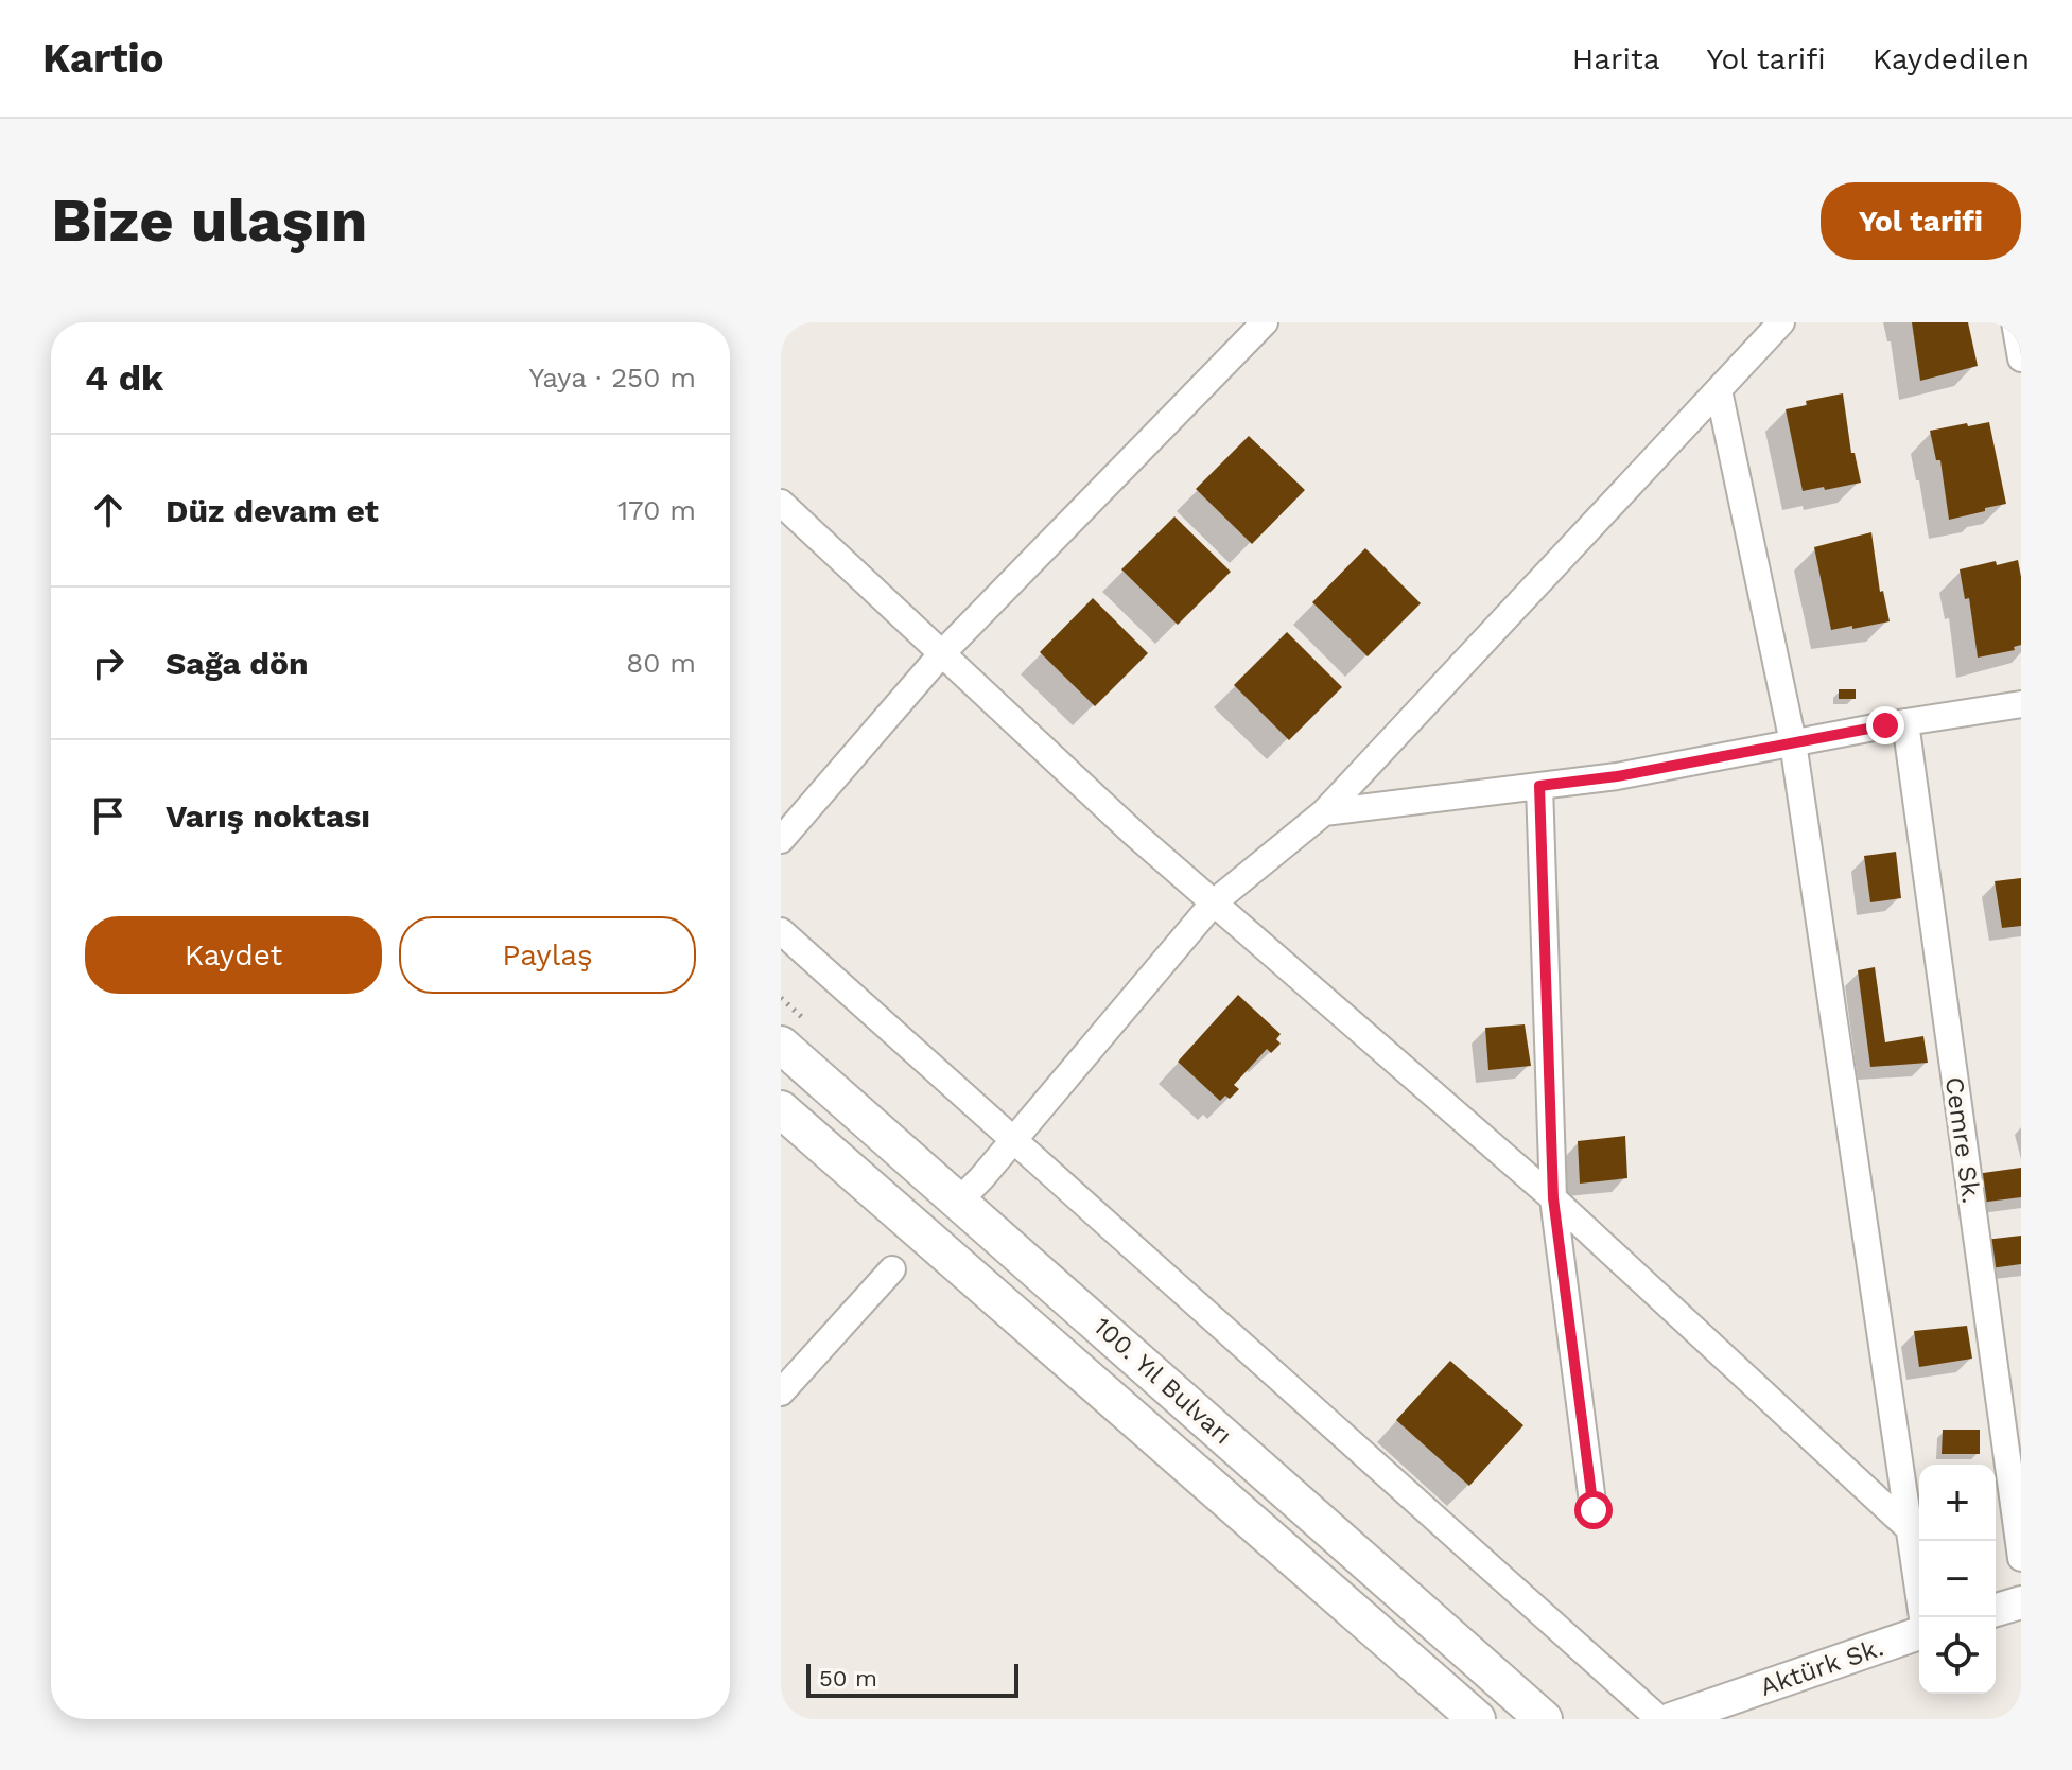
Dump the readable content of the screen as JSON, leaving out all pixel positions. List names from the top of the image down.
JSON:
{
  "streets": {
    "main road": ["100. Yıl Bulvarı"],
    "street": ["Cemre Sk.", "Aktürk Sk."]
  },
  "scale_bar": "50 m",
  "page": {
    "header": "Kartio",
    "nav": ["Harita", "Yol tarifi", "Kaydedilen"],
    "buttons": [
      "Yol tarifi",
      ["Kaydet", "Paylaş"]
    ],
    "title": "Bize ulaşın",
    "heading": ["4 dk", "Yaya · 250 m"],
    "list": [
      ["Düz devam et", "170 m"],
      ["Sağa dön", "80 m"],
      "Varış noktası"
    ],
    "map_buttons": ["+", "−"],
    "scale": "50 m"
  }
}
